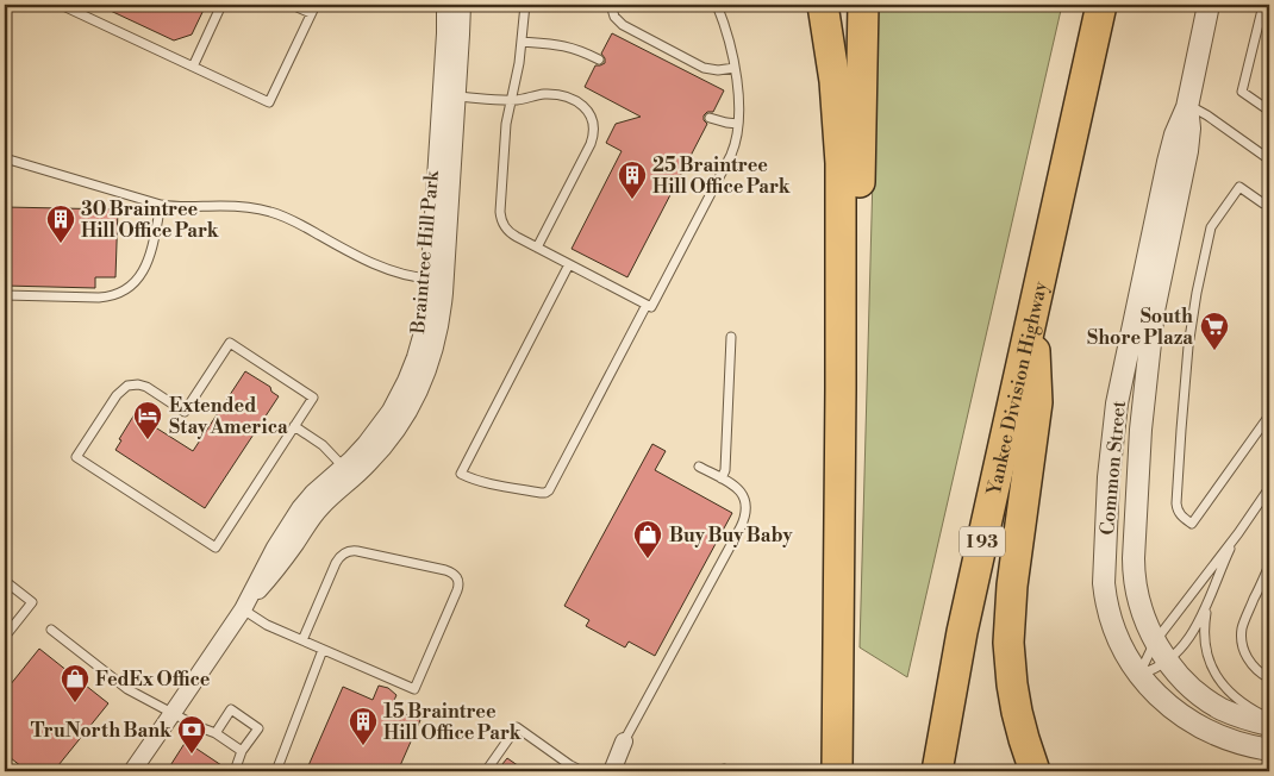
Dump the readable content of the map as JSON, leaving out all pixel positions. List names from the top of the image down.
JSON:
{
  "streets": {
    "highway": ["Yankee Division Highway", "I 93"],
    "street": ["Braintree Hill Park", "Common Street"]
  },
  "places": {
    "building": ["25 Braintree Hill Office Park", "30 Braintree Hill Office Park", "15 Braintree Hill Office Park"],
    "supermarket": ["South Shore Plaza"],
    "hotel": ["Extended Stay America"],
    "shop": ["Buy Buy Baby", "FedEx Office"],
    "bank": ["TruNorth Bank"]
  }
}
